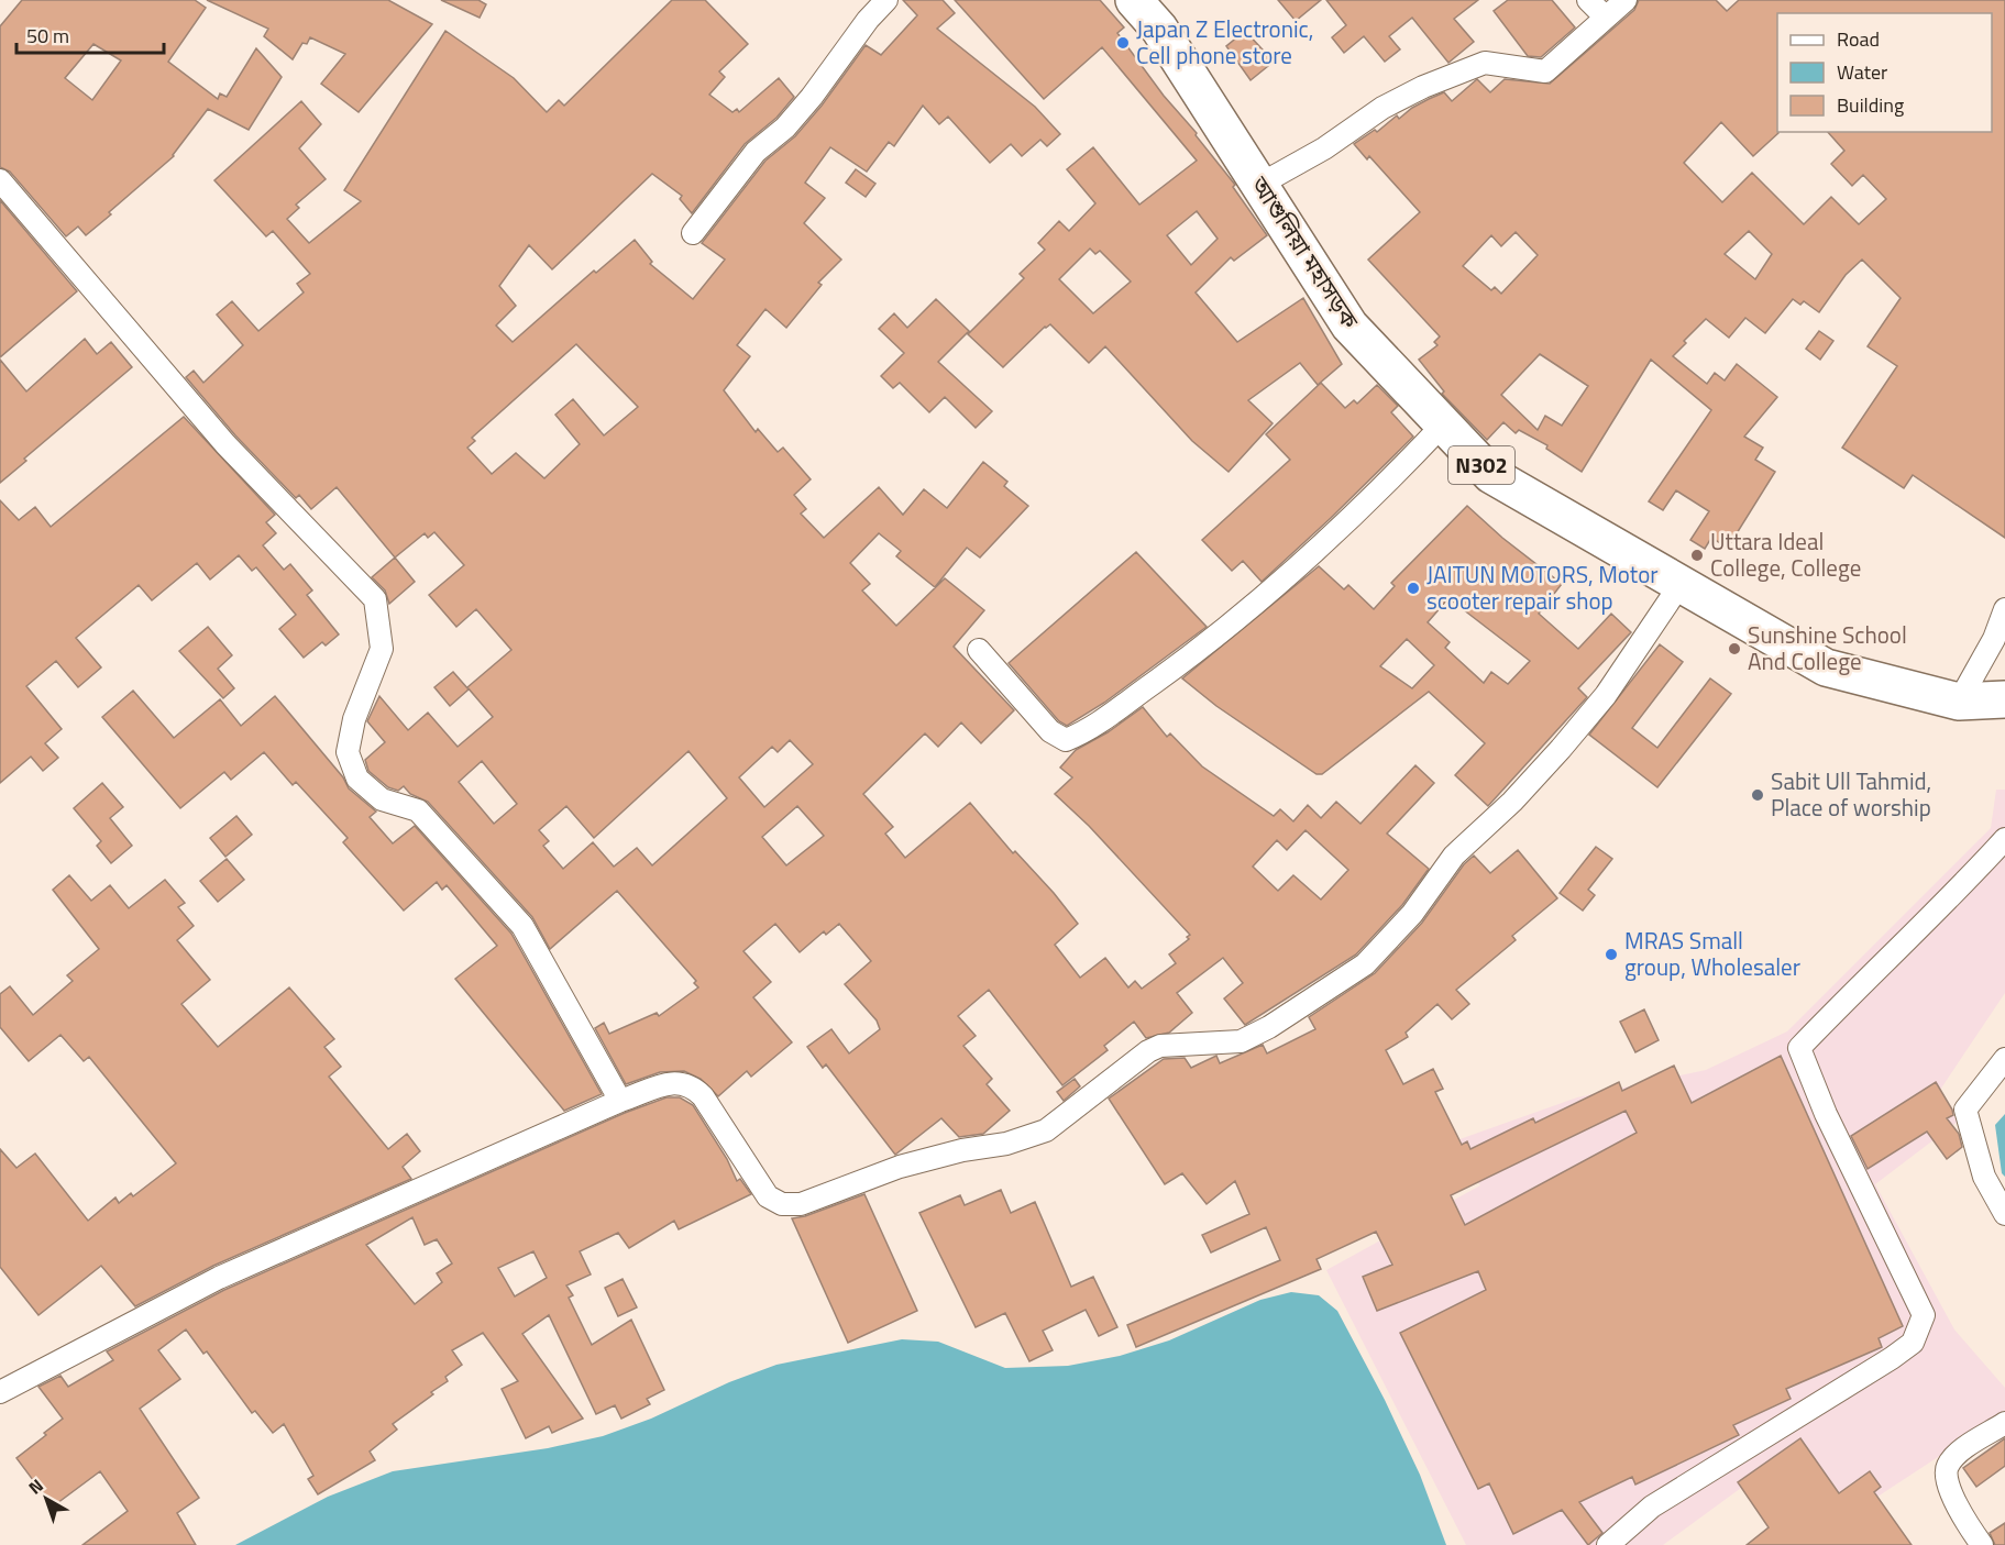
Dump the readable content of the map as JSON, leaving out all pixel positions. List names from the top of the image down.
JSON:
{
  "streets": {
    "highway": ["আশুলিয়া মহাসড়ক", "N302"]
  },
  "places": [
    "Japan Z Electronic, Cell phone store",
    "Uttara Ideal College, College",
    "JAITUN MOTORS, Motor scooter repair shop",
    "Sunshine School And College",
    "Sabit Ull Tahmid, Place of worship",
    "MRAS Small group, Wholesaler"
  ],
  "legend": ["Road", "Water", "Building"],
  "scale_bar": "50 m",
  "north": "top left"
}
